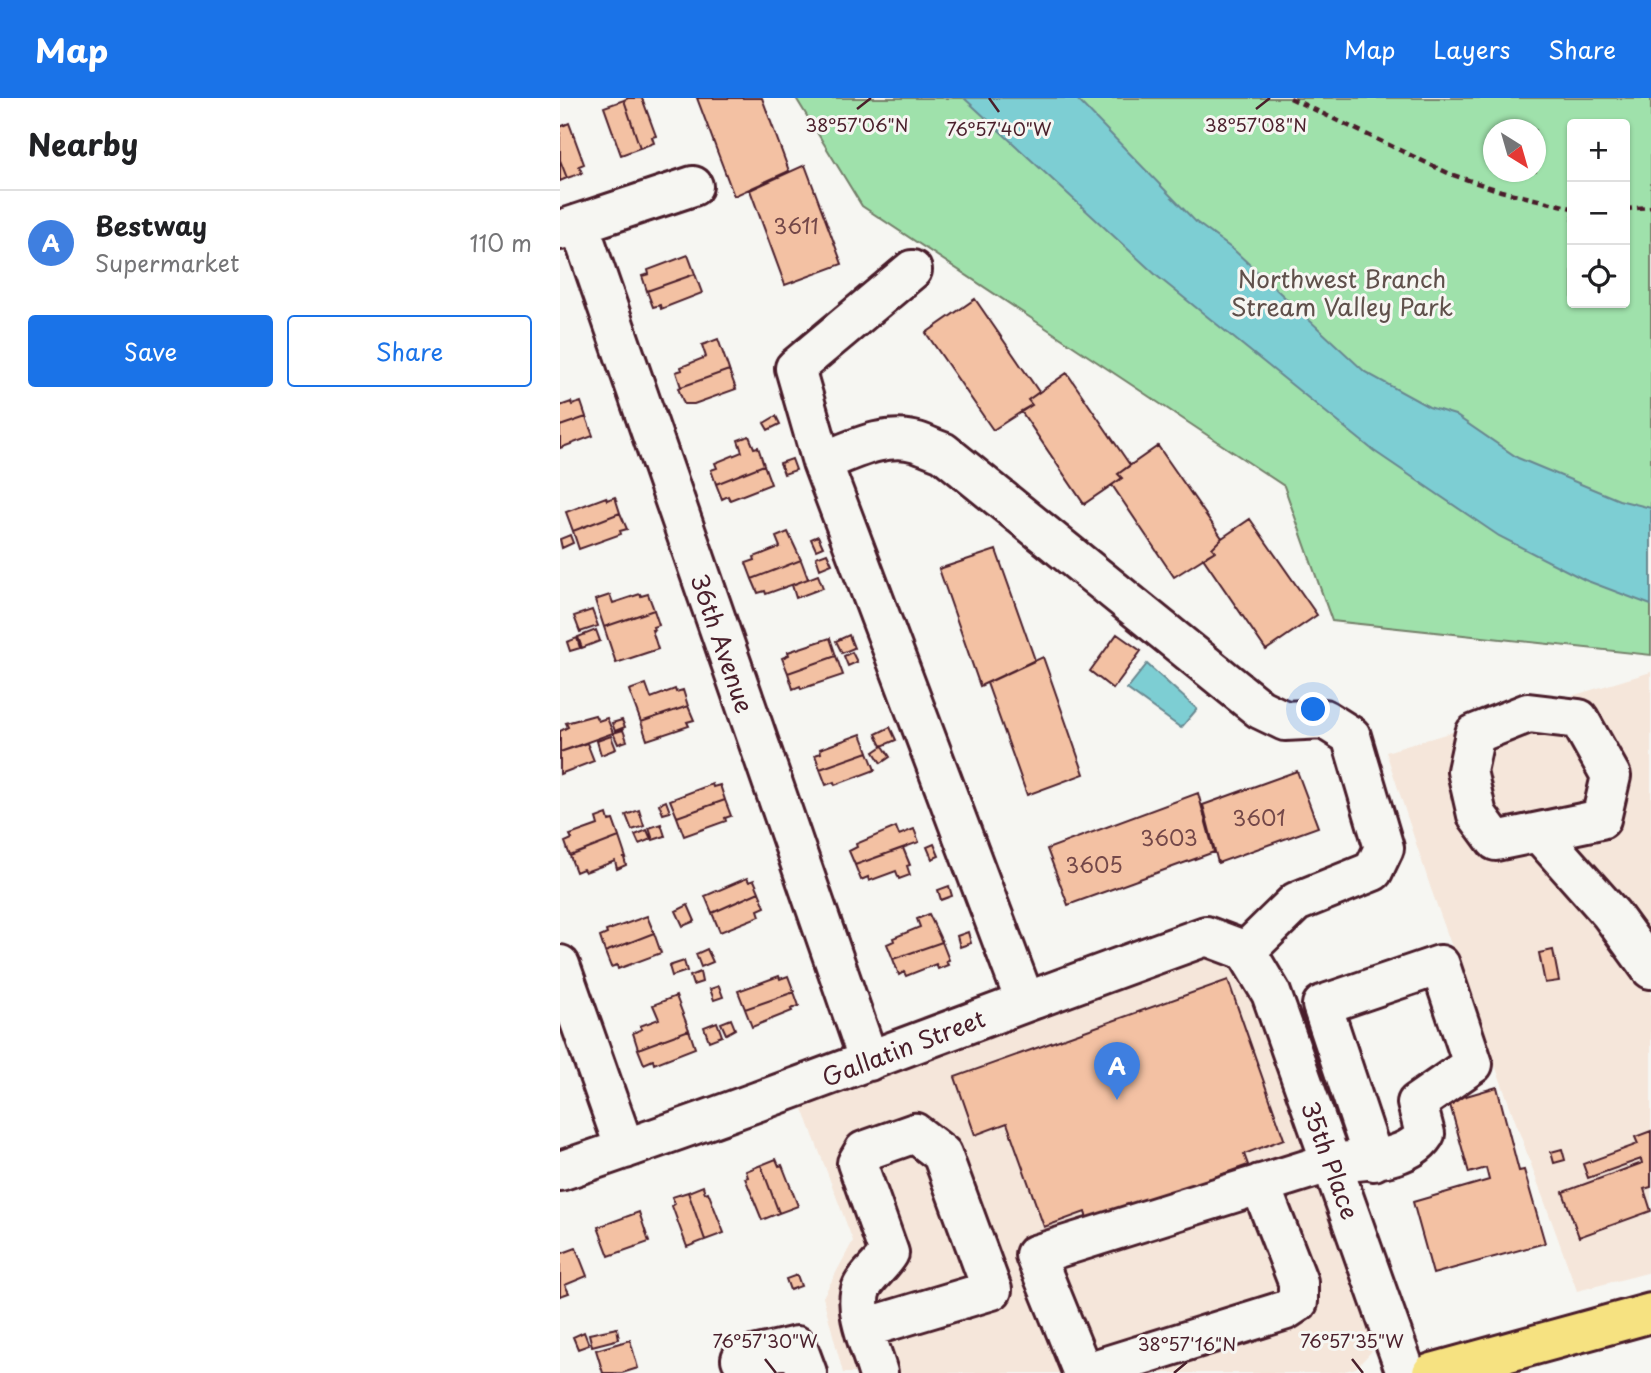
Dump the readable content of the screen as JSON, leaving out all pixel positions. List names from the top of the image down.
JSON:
{
  "streets": {
    "street": ["36th Avenue", "Gallatin Street", "35th Place"]
  },
  "crossings": [
    ["36th Avenue", "Gallatin Street"],
    ["Gallatin Street", "35th Place"]
  ],
  "parks": ["Northwest Branch Stream Valley Park"],
  "house_numbers": [
    "3611",
    "3601",
    "3603",
    "3605"
  ],
  "north": "bottom right",
  "page": {
    "header": "Map",
    "nav": ["Map", "Layers", "Share"],
    "heading": "Nearby",
    "map_buttons": ["+", "−"],
    "list": [
      {
        "mark": "A",
        "name": "Bestway",
        "note": "Supermarket",
        "value": "110 m"
      }
    ],
    "buttons": ["Save", "Share"],
    "pins": "A"
  },
  "coordinates": [
    "38°57'06\"N",
    "38°57'08\"N",
    "76°57'40\"W",
    "76°57'30\"W",
    "76°57'35\"W",
    "38°57'16\"N"
  ]
}
